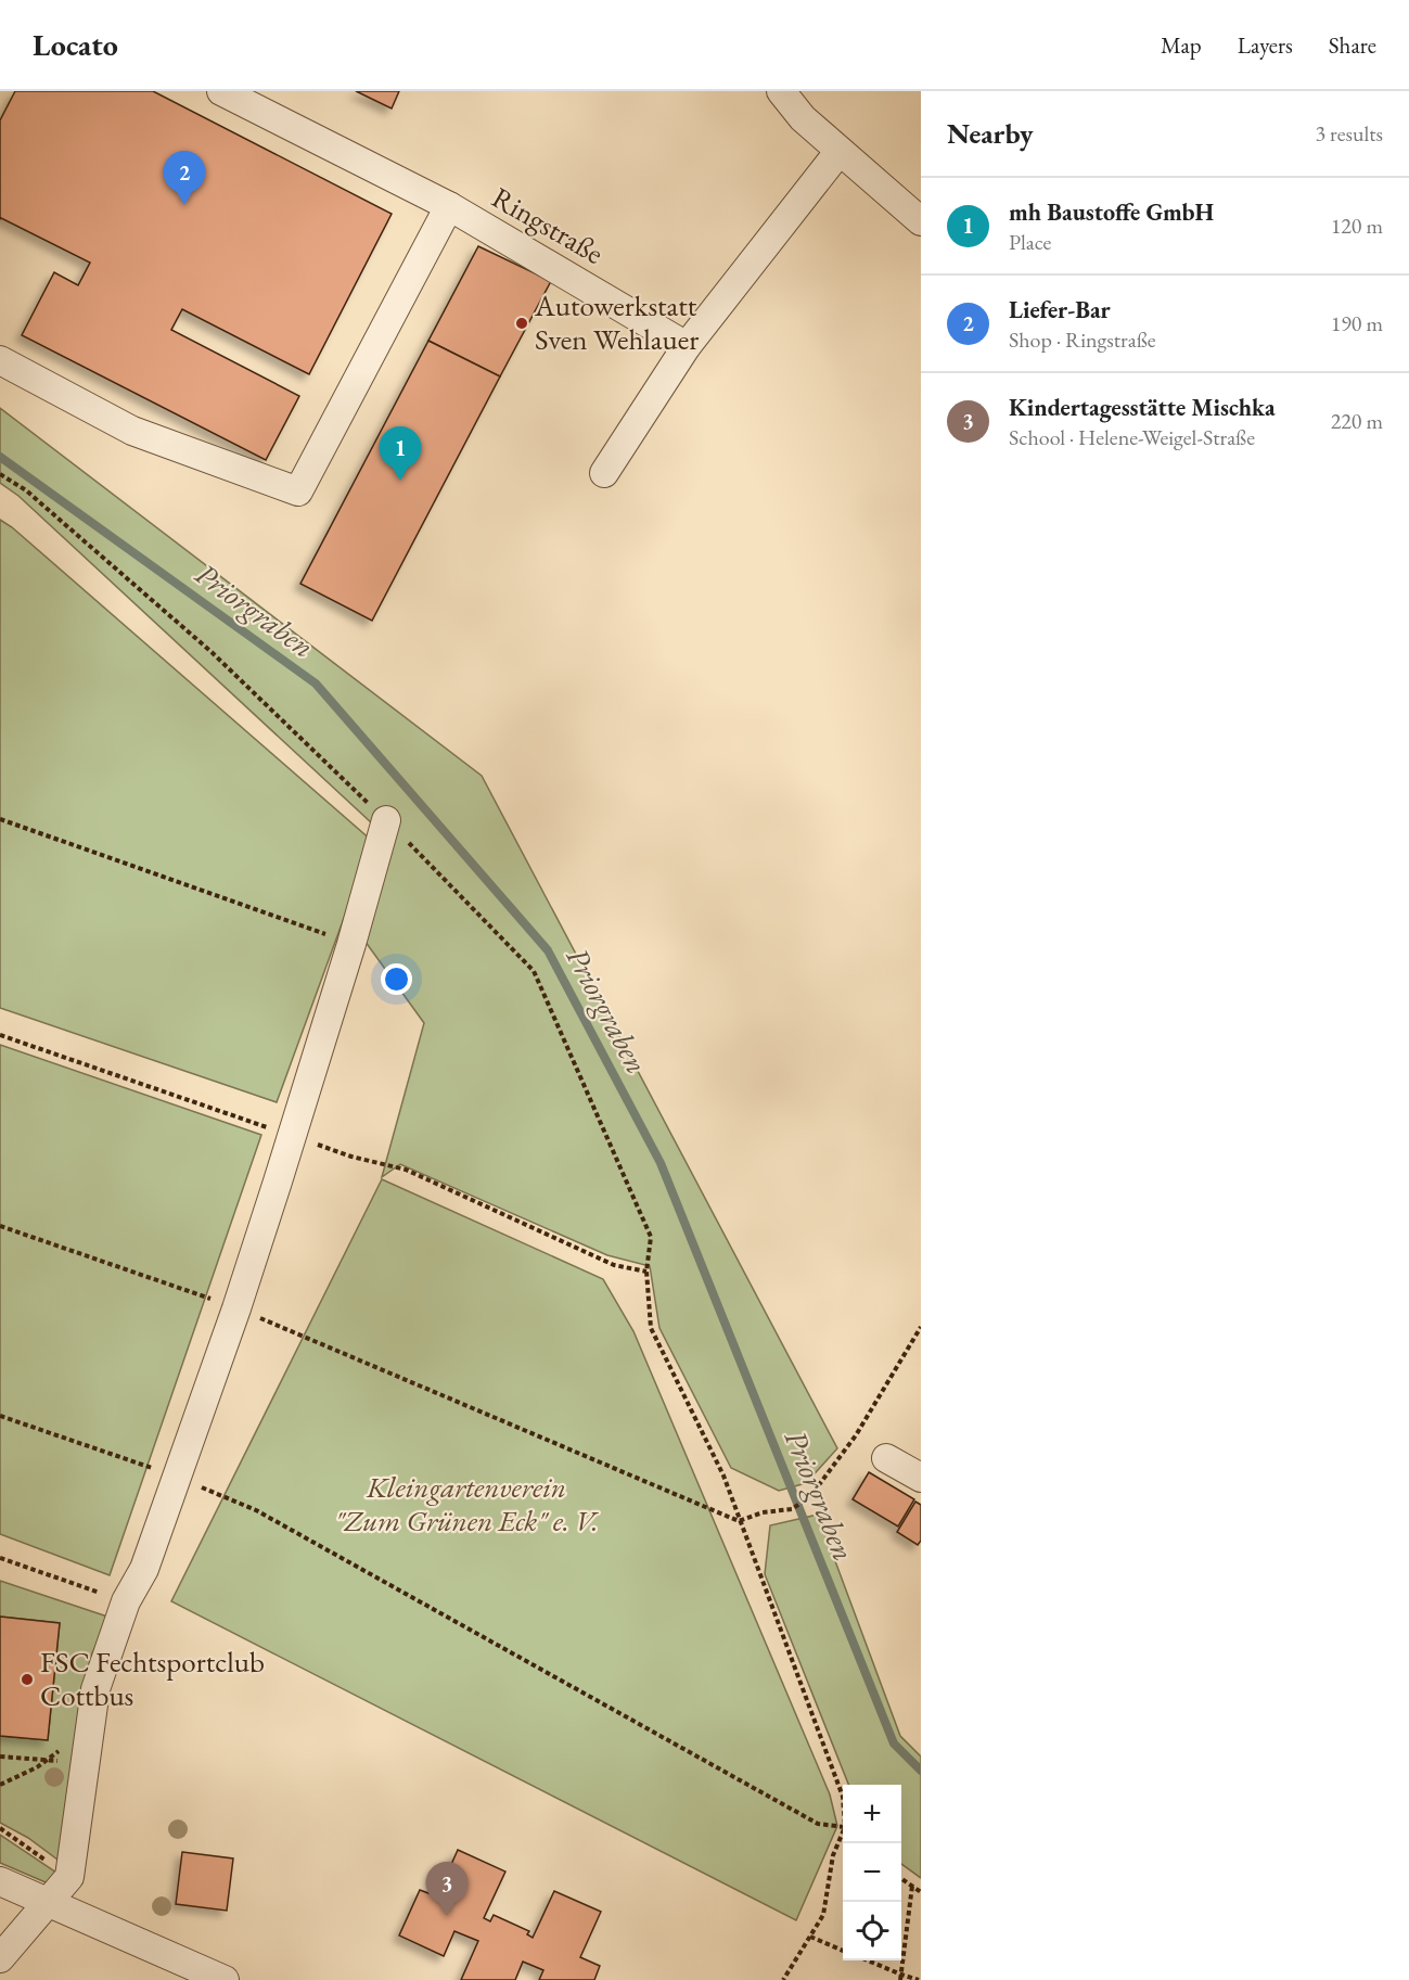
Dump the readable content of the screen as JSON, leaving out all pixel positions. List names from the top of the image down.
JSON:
{
  "streets": {
    "street": ["Ringstraße"]
  },
  "water": ["Priorgraben"],
  "parks": ["Kleingartenverein \"Zum Grünen Eck\" e. V."],
  "places": ["Autowerkstatt Sven Wehlauer", "FSC Fechtsportclub Cottbus"],
  "page": {
    "header": "Locato",
    "nav": ["Map", "Layers", "Share"],
    "heading": ["Nearby", "3 results"],
    "pins": ["2", "1", "3"],
    "list": [
      {
        "mark": "1",
        "name": "mh Baustoffe GmbH",
        "note": "Place",
        "value": "120 m"
      },
      {
        "mark": "2",
        "name": "Liefer-Bar",
        "note": "Shop · Ringstraße",
        "value": "190 m"
      },
      {
        "mark": "3",
        "name": "Kindertagesstätte Mischka",
        "note": "School · Helene-Weigel-Straße",
        "value": "220 m"
      }
    ],
    "map_buttons": ["+", "−"]
  }
}
